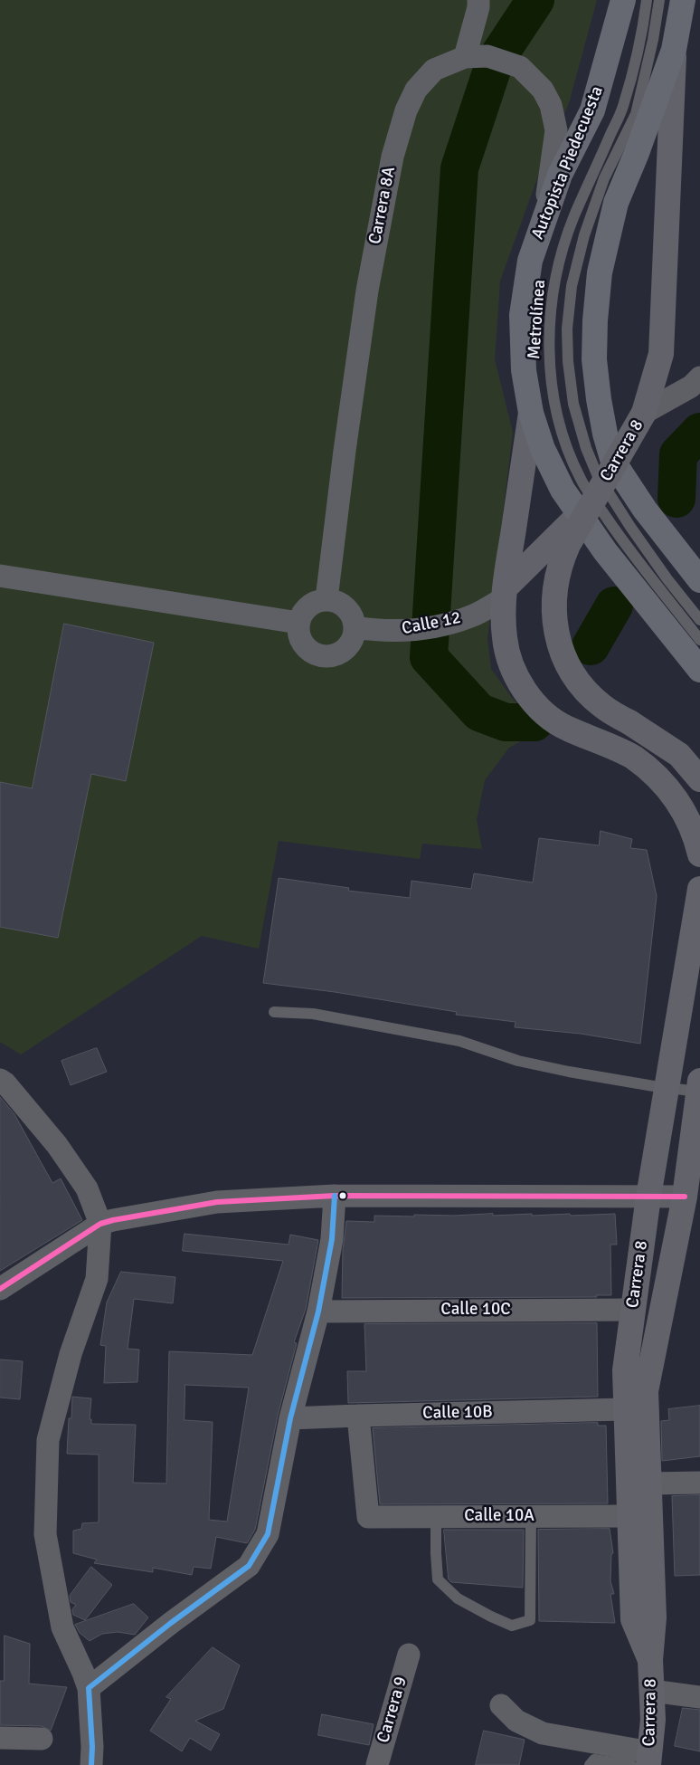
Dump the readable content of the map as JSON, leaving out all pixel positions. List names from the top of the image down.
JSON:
{
  "streets": {
    "highway": ["Autopista Piedecuesta"],
    "main road": ["Carrera 8"],
    "street": [
      "Carrera 8A",
      "Calle 12",
      "Calle 10C",
      "Calle 10B",
      "Calle 10A",
      "Carrera 9"
    ],
    "lane": ["Metrolínea"]
  },
  "crossings": [
    ["Autopista Piedecuesta", "Carrera 8A"],
    ["Autopista Piedecuesta", "Metrolínea"],
    ["Carrera 8A", "Calle 12"],
    ["Carrera 8", "Calle 10C"],
    ["Carrera 8", "Calle 10B"],
    ["Carrera 8", "Calle 10A"],
    ["Calle 10B", "Calle 10A"]
  ]
}
